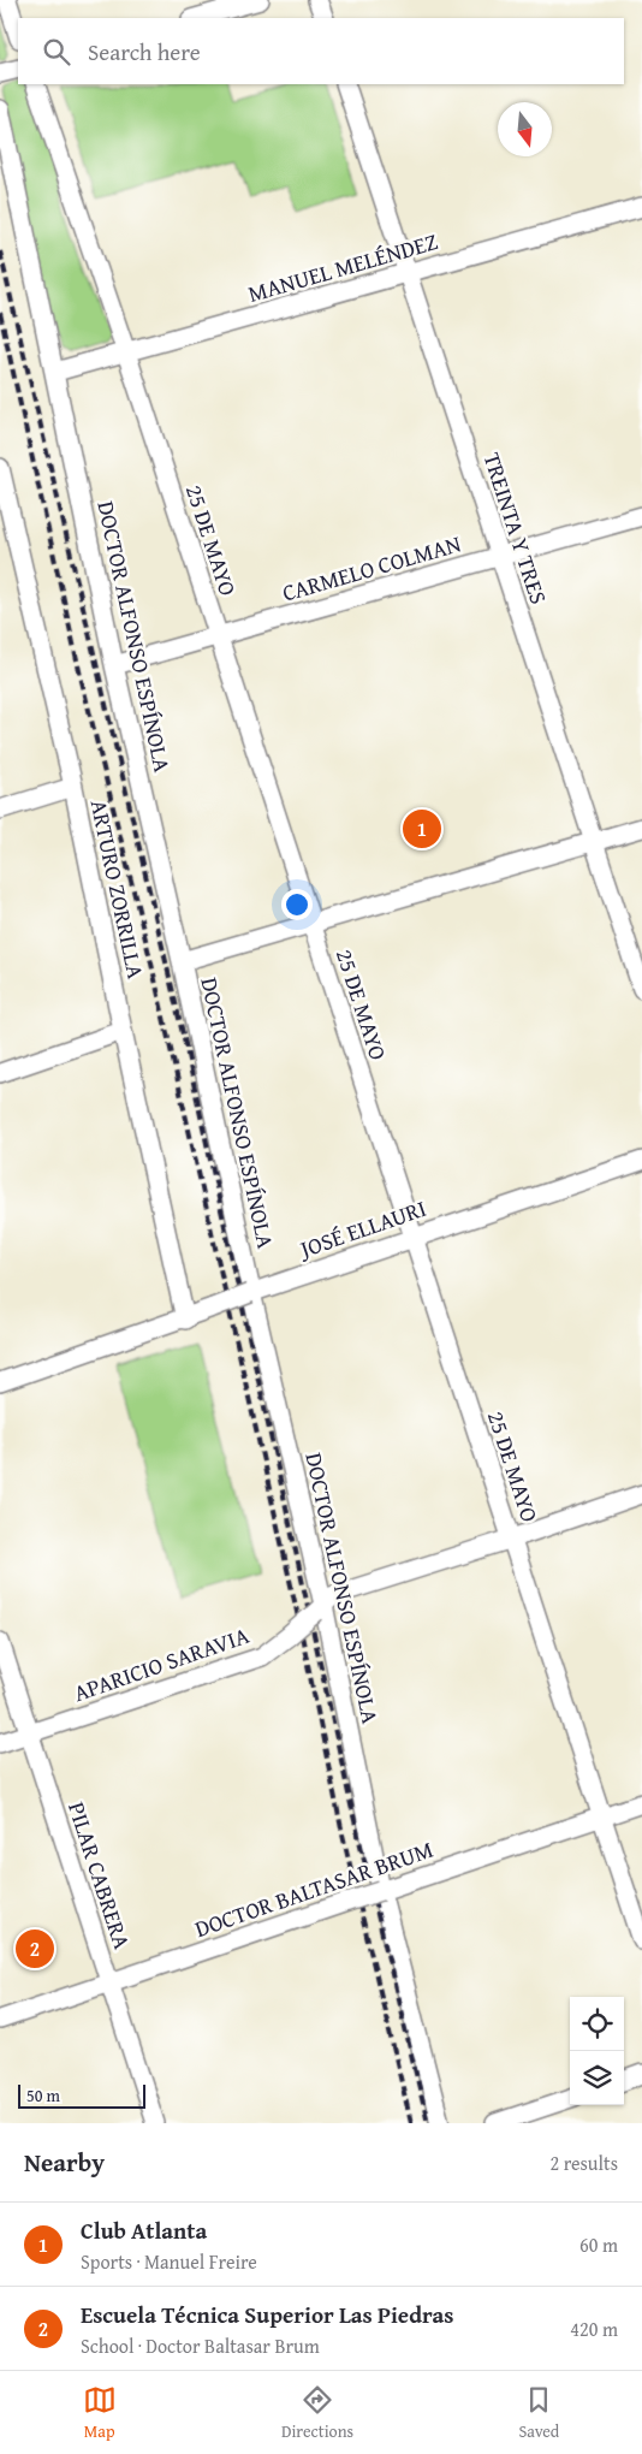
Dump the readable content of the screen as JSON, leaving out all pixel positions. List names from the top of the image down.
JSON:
{
  "streets": {
    "street": [
      "MANUEL MELÉNDEZ",
      "TREINTA Y TRES",
      "25 DE MAYO",
      "CARMELO COLMAN",
      "DOCTOR ALFONSO ESPÍNOLA",
      "ARTURO ZORRILLA",
      "JOSÉ ELLAURI",
      "APARICIO SARAVIA",
      "PILAR CABRERA",
      "DOCTOR BALTASAR BRUM"
    ]
  },
  "crossings": [
    ["MANUEL MELÉNDEZ", "TREINTA Y TRES"],
    ["MANUEL MELÉNDEZ", "25 DE MAYO"],
    ["MANUEL MELÉNDEZ", "DOCTOR ALFONSO ESPÍNOLA"],
    ["TREINTA Y TRES", "CARMELO COLMAN"],
    ["25 DE MAYO", "CARMELO COLMAN"],
    ["25 DE MAYO", "JOSÉ ELLAURI"],
    ["25 DE MAYO", "APARICIO SARAVIA"],
    ["25 DE MAYO", "DOCTOR BALTASAR BRUM"],
    ["CARMELO COLMAN", "DOCTOR ALFONSO ESPÍNOLA"],
    ["DOCTOR ALFONSO ESPÍNOLA", "JOSÉ ELLAURI"],
    ["DOCTOR ALFONSO ESPÍNOLA", "APARICIO SARAVIA"],
    ["DOCTOR ALFONSO ESPÍNOLA", "DOCTOR BALTASAR BRUM"],
    ["ARTURO ZORRILLA", "JOSÉ ELLAURI"],
    ["APARICIO SARAVIA", "PILAR CABRERA"],
    ["PILAR CABRERA", "DOCTOR BALTASAR BRUM"]
  ],
  "scale_bar": "50 m",
  "north": "bottom",
  "page": {
    "search": "Search here",
    "pins": ["1", "2"],
    "scale": "50 m",
    "heading": ["Nearby", "2 results"],
    "list": [
      {
        "mark": "1",
        "name": "Club Atlanta",
        "note": "Sports · Manuel Freire",
        "value": "60 m"
      },
      {
        "mark": "2",
        "name": "Escuela Técnica Superior Las Piedras",
        "note": "School · Doctor Baltasar Brum",
        "value": "420 m"
      }
    ],
    "nav": ["Map", "Directions", "Saved"]
  }
}
